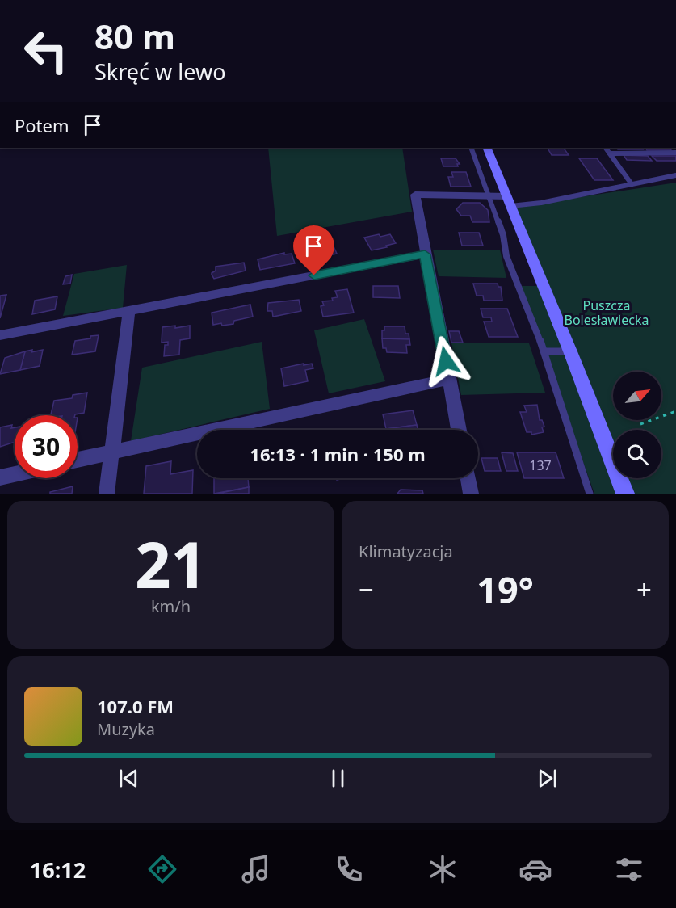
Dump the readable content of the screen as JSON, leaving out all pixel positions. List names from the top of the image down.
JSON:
{
  "parks": ["Puszcza Bolesławiecka"],
  "house_numbers": ["137"],
  "north": "top right",
  "page": {
    "turn": ["80 m", "Skręć w lewo"],
    "then": "Potem",
    "limit": "30",
    "trip": "16:13 · 1 min · 150 m",
    "tile": [
      ["21", "km/h"],
      "Klimatyzacja"
    ],
    "heat": ["−", "19°", "+"],
    "song": ["107.0 FM", "Muzyka"],
    "tabs": "16:12"
  }
}
